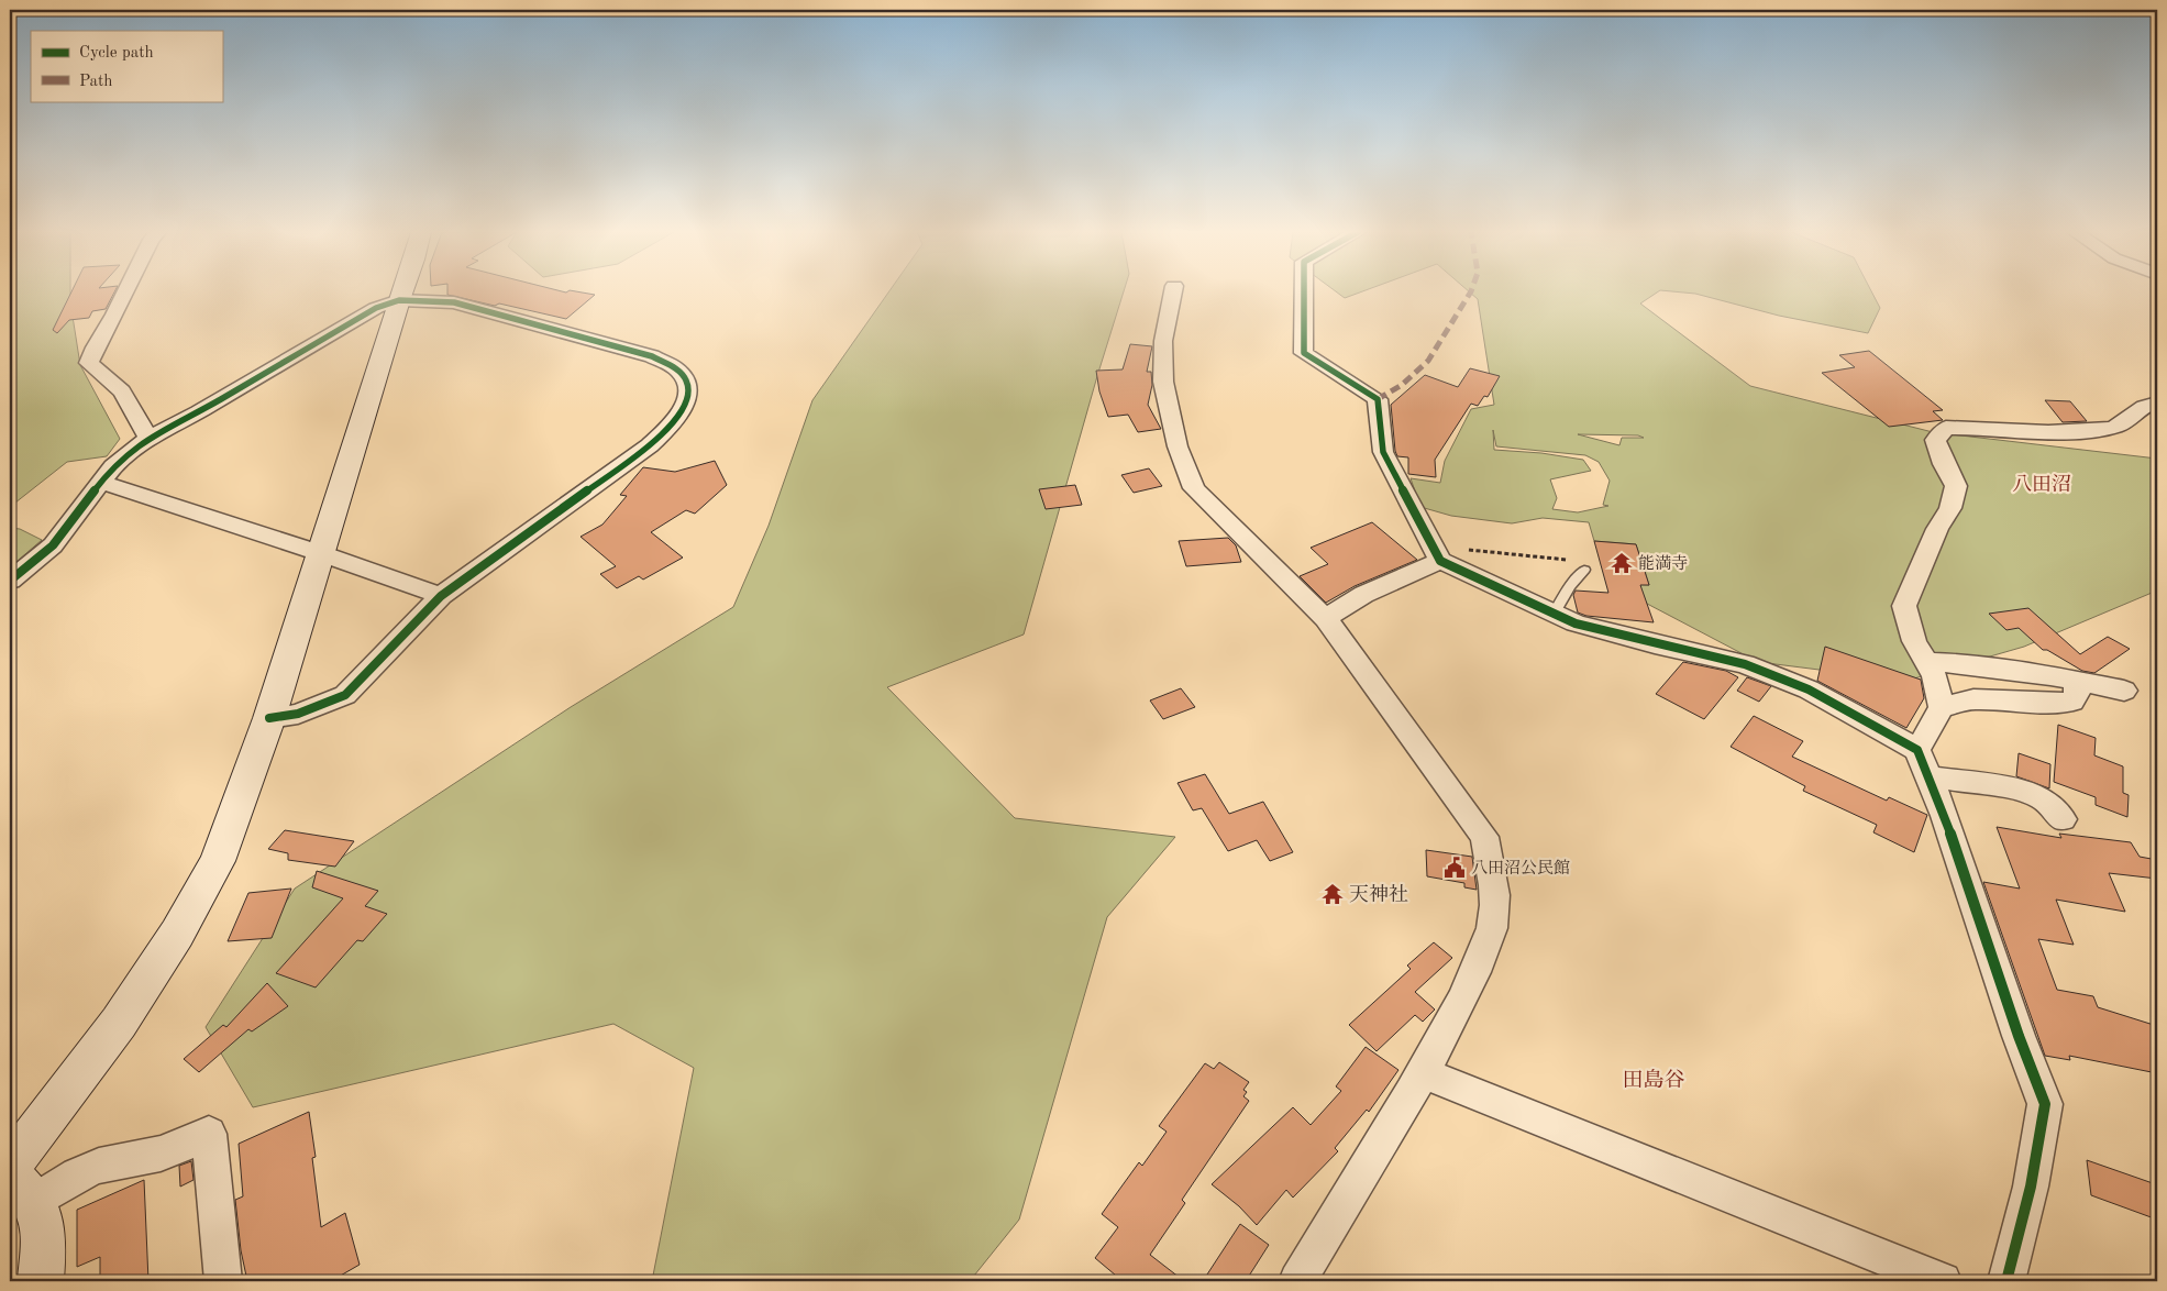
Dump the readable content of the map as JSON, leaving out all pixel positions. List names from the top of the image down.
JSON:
{
  "districts": ["八田沼", "田島谷"],
  "places": {
    "temple": ["能満寺", "天神社"],
    "public building": ["八田沼公民館"]
  },
  "legend": ["Cycle path", "Path"]
}
